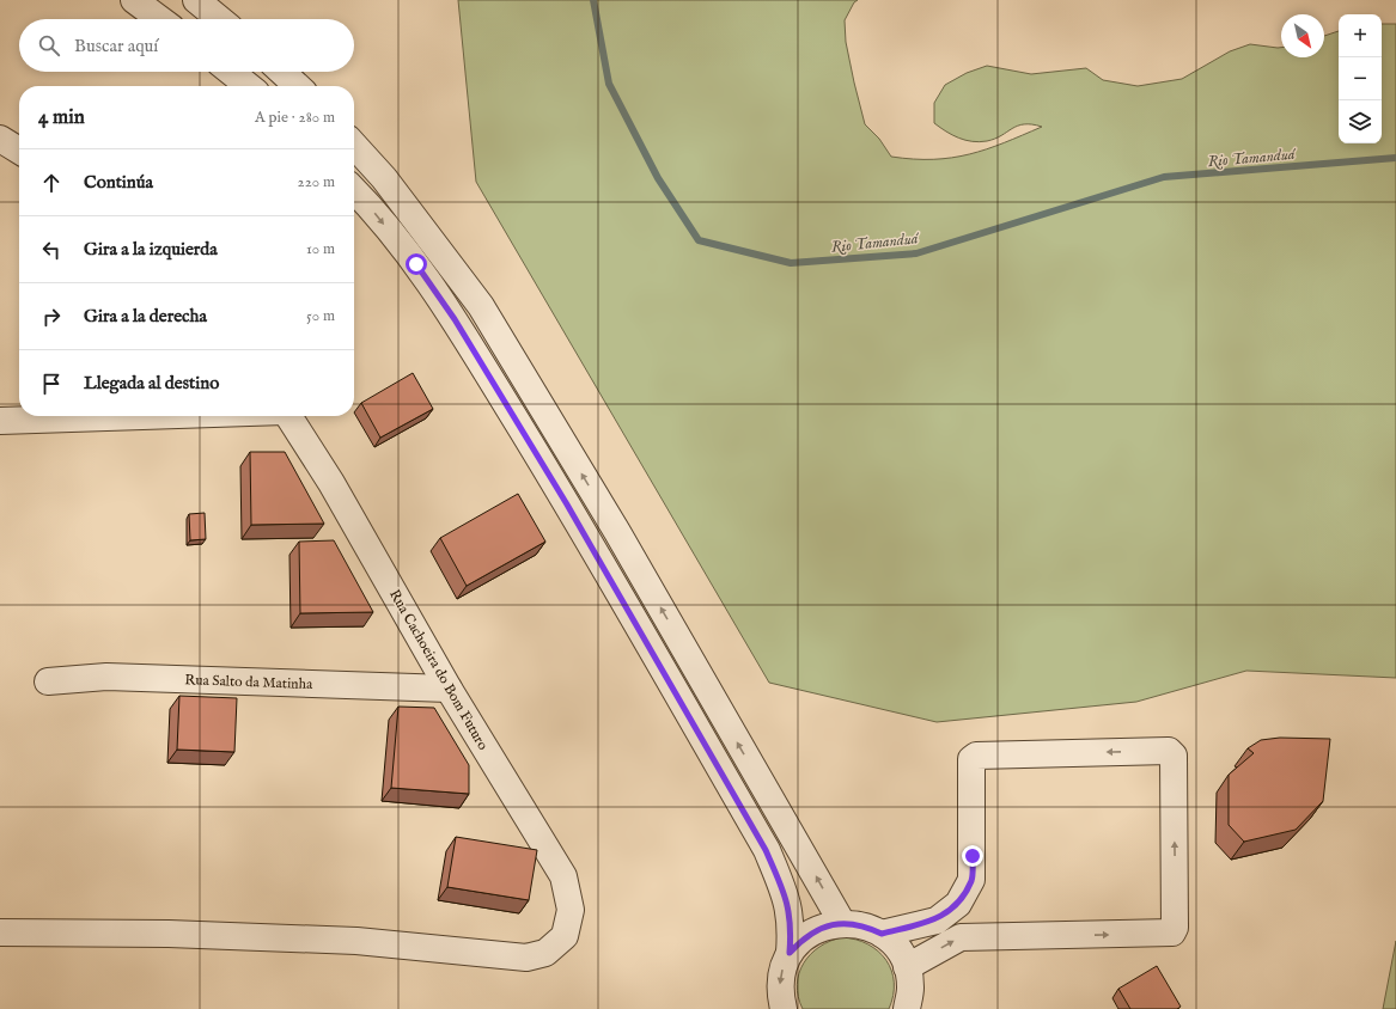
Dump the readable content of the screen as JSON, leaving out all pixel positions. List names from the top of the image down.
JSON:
{
  "streets": {
    "street": ["Rua Cachoeira do Bom Futuro", "Rua Salto da Matinha"]
  },
  "crossings": [
    ["Rua Cachoeira do Bom Futuro", "Rua Salto da Matinha"]
  ],
  "water": ["Rio Tamanduá"],
  "north": "bottom right",
  "page": {
    "map_buttons": ["+", "−"],
    "search": "Buscar aquí",
    "heading": ["4 min", "A pie · 280 m"],
    "list": [
      ["Continúa", "220 m"],
      ["Gira a la izquierda", "10 m"],
      ["Gira a la derecha", "50 m"],
      "Llegada al destino"
    ]
  }
}
